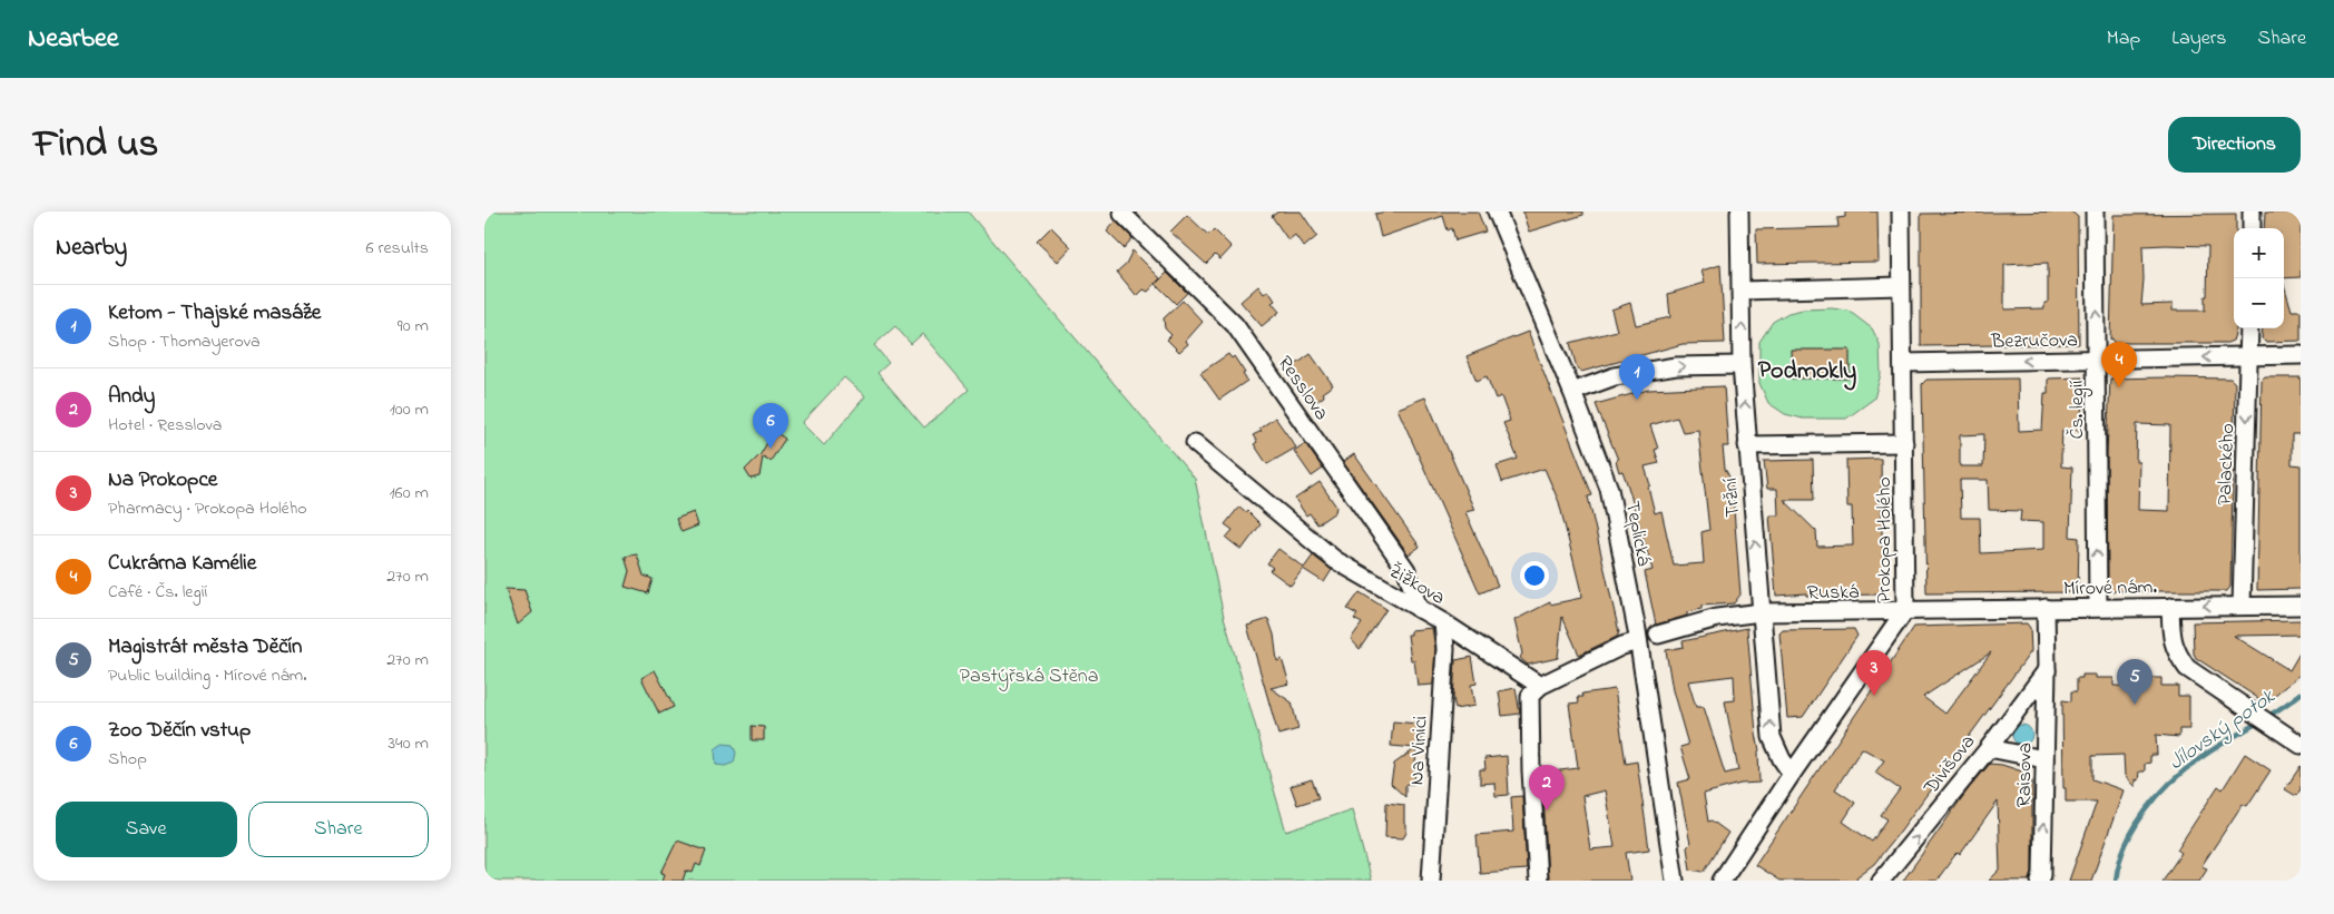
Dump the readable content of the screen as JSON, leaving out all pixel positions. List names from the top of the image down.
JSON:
{
  "streets": {
    "street": [
      "Bezručova",
      "Resslova",
      "Čs. legií",
      "Palackého",
      "Tržní",
      "Teplická",
      "Prokopa Holého",
      "Žižkova",
      "Mírové nám.",
      "Ruská",
      "Na Vinici",
      "Divišova",
      "Raisova"
    ]
  },
  "crossings": [
    ["Bezručova", "Čs. legií"],
    ["Bezručova", "Palackého"],
    ["Bezručova", "Prokopa Holého"],
    ["Resslova", "Žižkova"],
    ["Čs. legií", "Mírové nám."],
    ["Tržní", "Prokopa Holého"],
    ["Tržní", "Ruská"],
    ["Prokopa Holého", "Ruská"],
    ["Žižkova", "Na Vinici"],
    ["Mírové nám.", "Ruská"],
    ["Mírové nám.", "Divišova"],
    ["Mírové nám.", "Raisova"],
    ["Divišova", "Raisova"]
  ],
  "one_way": [
    "Bezručova",
    "Čs. legií",
    "Palackého",
    "Tržní",
    "Divišova",
    "Raisova"
  ],
  "districts": ["Podmokly"],
  "water": ["Jílovský potok"],
  "parks": ["Pastýřská Stěna"],
  "page": {
    "header": "Nearbee",
    "nav": ["Map", "Layers", "Share"],
    "title": "Find us",
    "buttons": [
      "Directions",
      ["Save", "Share"]
    ],
    "heading": ["Nearby", "6 results"],
    "map_buttons": ["+", "−"],
    "list": [
      {
        "mark": "1",
        "name": "Ketom - Thajské masáže",
        "note": "Shop · Thomayerova",
        "value": "90 m"
      },
      {
        "mark": "2",
        "name": "Andy",
        "note": "Hotel · Resslova",
        "value": "100 m"
      },
      {
        "mark": "3",
        "name": "Na Prokopce",
        "note": "Pharmacy · Prokopa Holého",
        "value": "160 m"
      },
      {
        "mark": "4",
        "name": "Cukrárna Kamélie",
        "note": "Café · Čs. legií",
        "value": "270 m"
      },
      {
        "mark": "5",
        "name": "Magistrát města Děčín",
        "note": "Public building · Mírové nám.",
        "value": "270 m"
      },
      {
        "mark": "6",
        "name": "Zoo Děčín vstup",
        "note": "Shop",
        "value": "340 m"
      }
    ],
    "pins": [
      "4",
      "1",
      "6",
      "3",
      "5",
      "2"
    ]
  }
}
